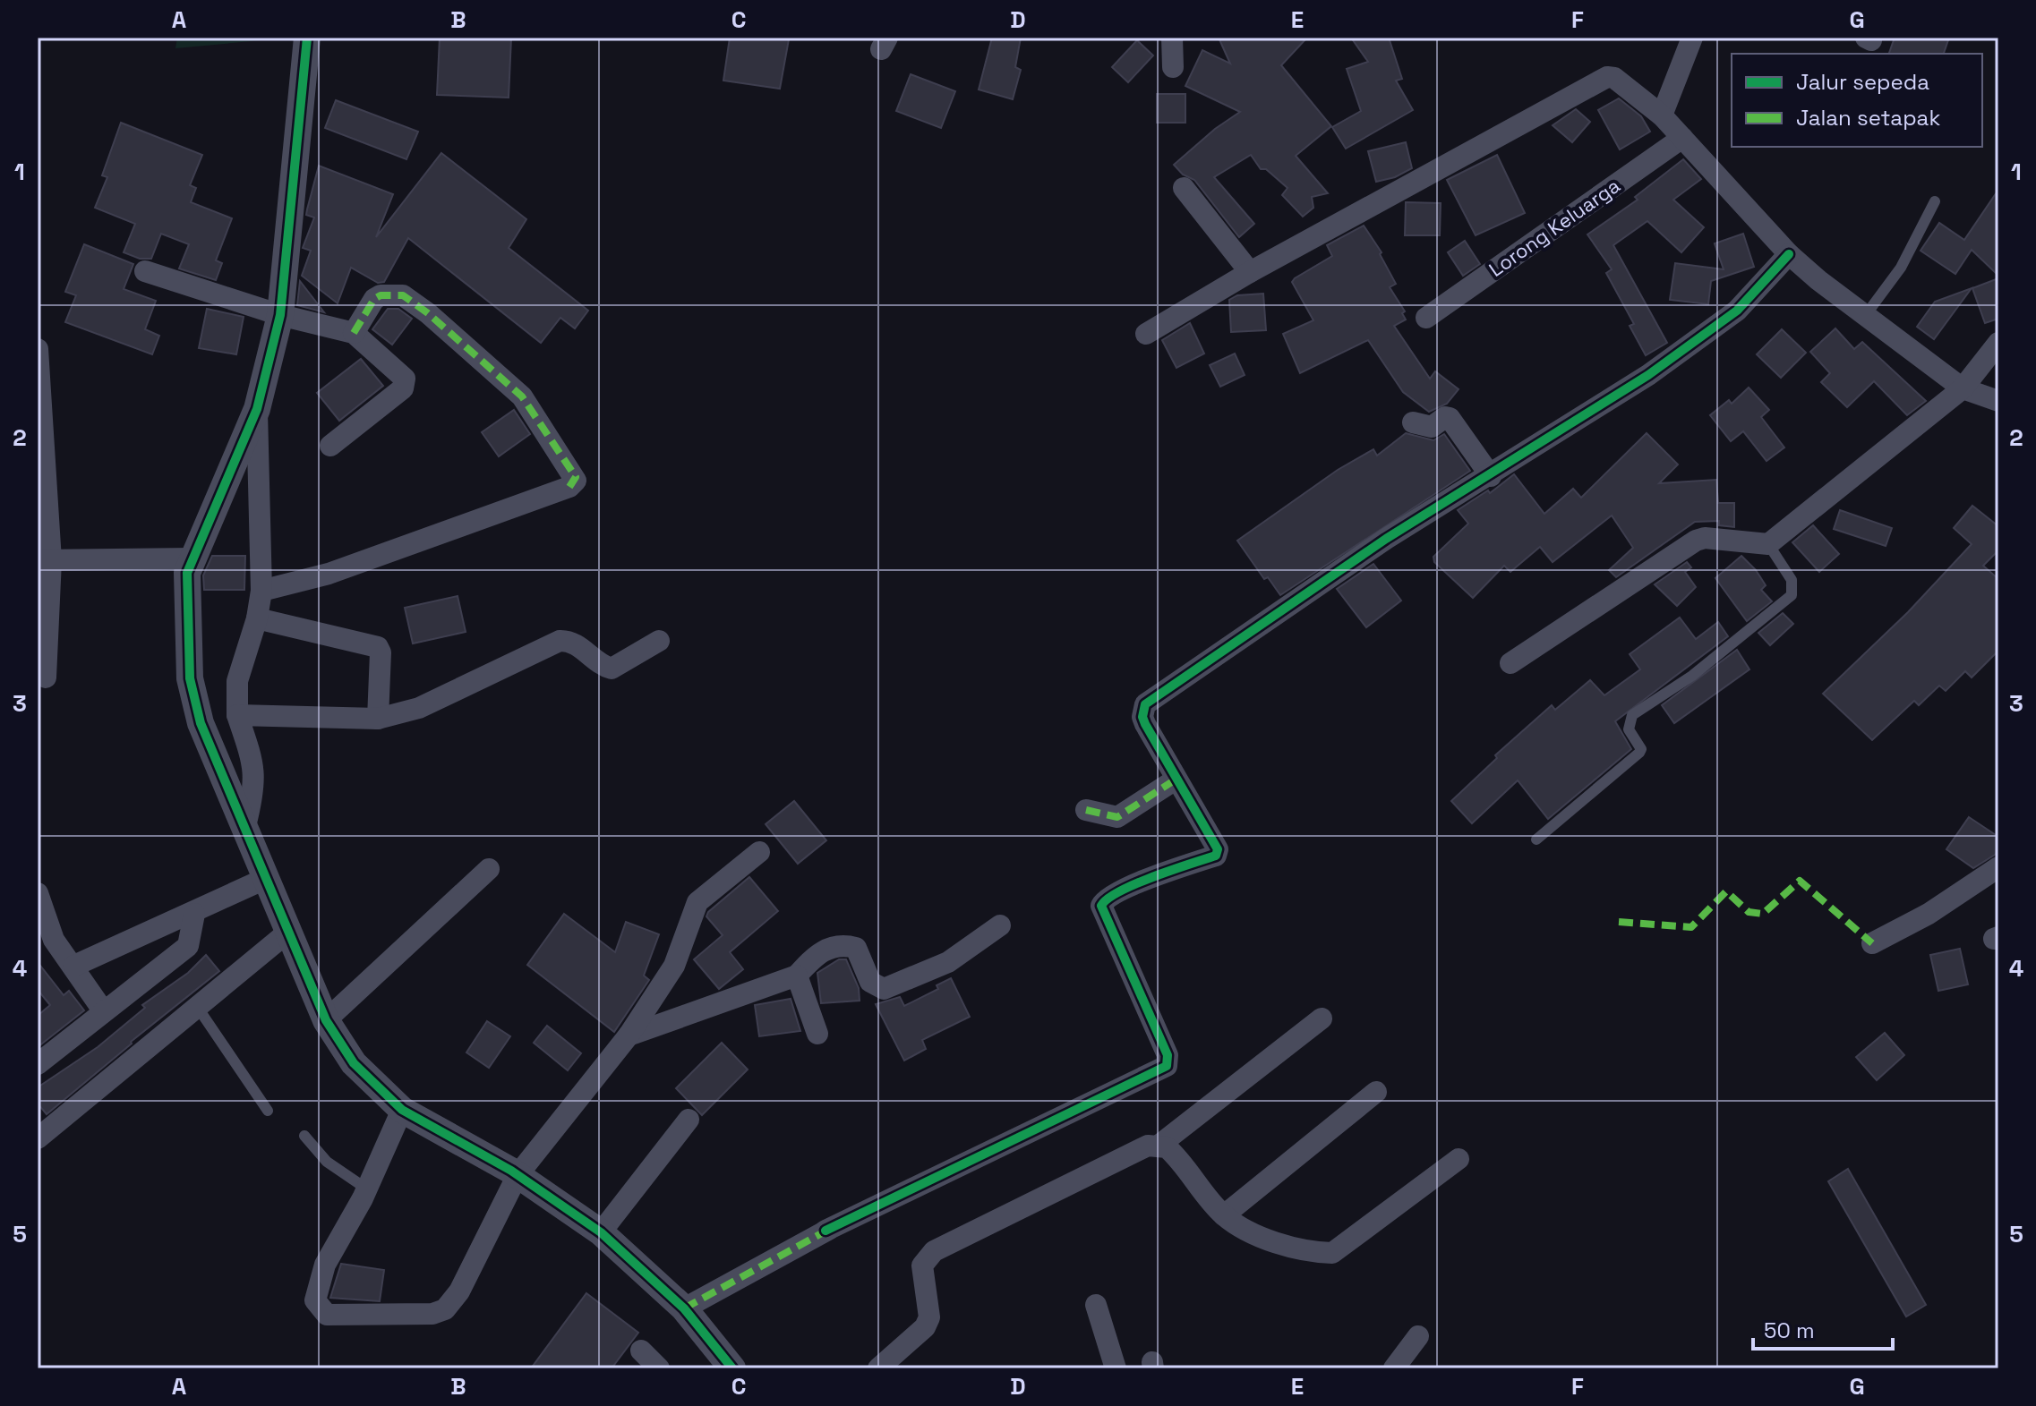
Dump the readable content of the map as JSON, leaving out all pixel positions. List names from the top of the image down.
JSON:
{
  "streets": {
    "street": ["Lorong Keluarga"]
  },
  "legend": ["Jalur sepeda", "Jalan setapak"],
  "scale_bar": "50 m",
  "grid": {
    "columns": [
      "A",
      "B",
      "C",
      "D",
      "E",
      "F",
      "G"
    ],
    "rows": [
      "1",
      "2",
      "3",
      "4",
      "5"
    ]
  }
}
